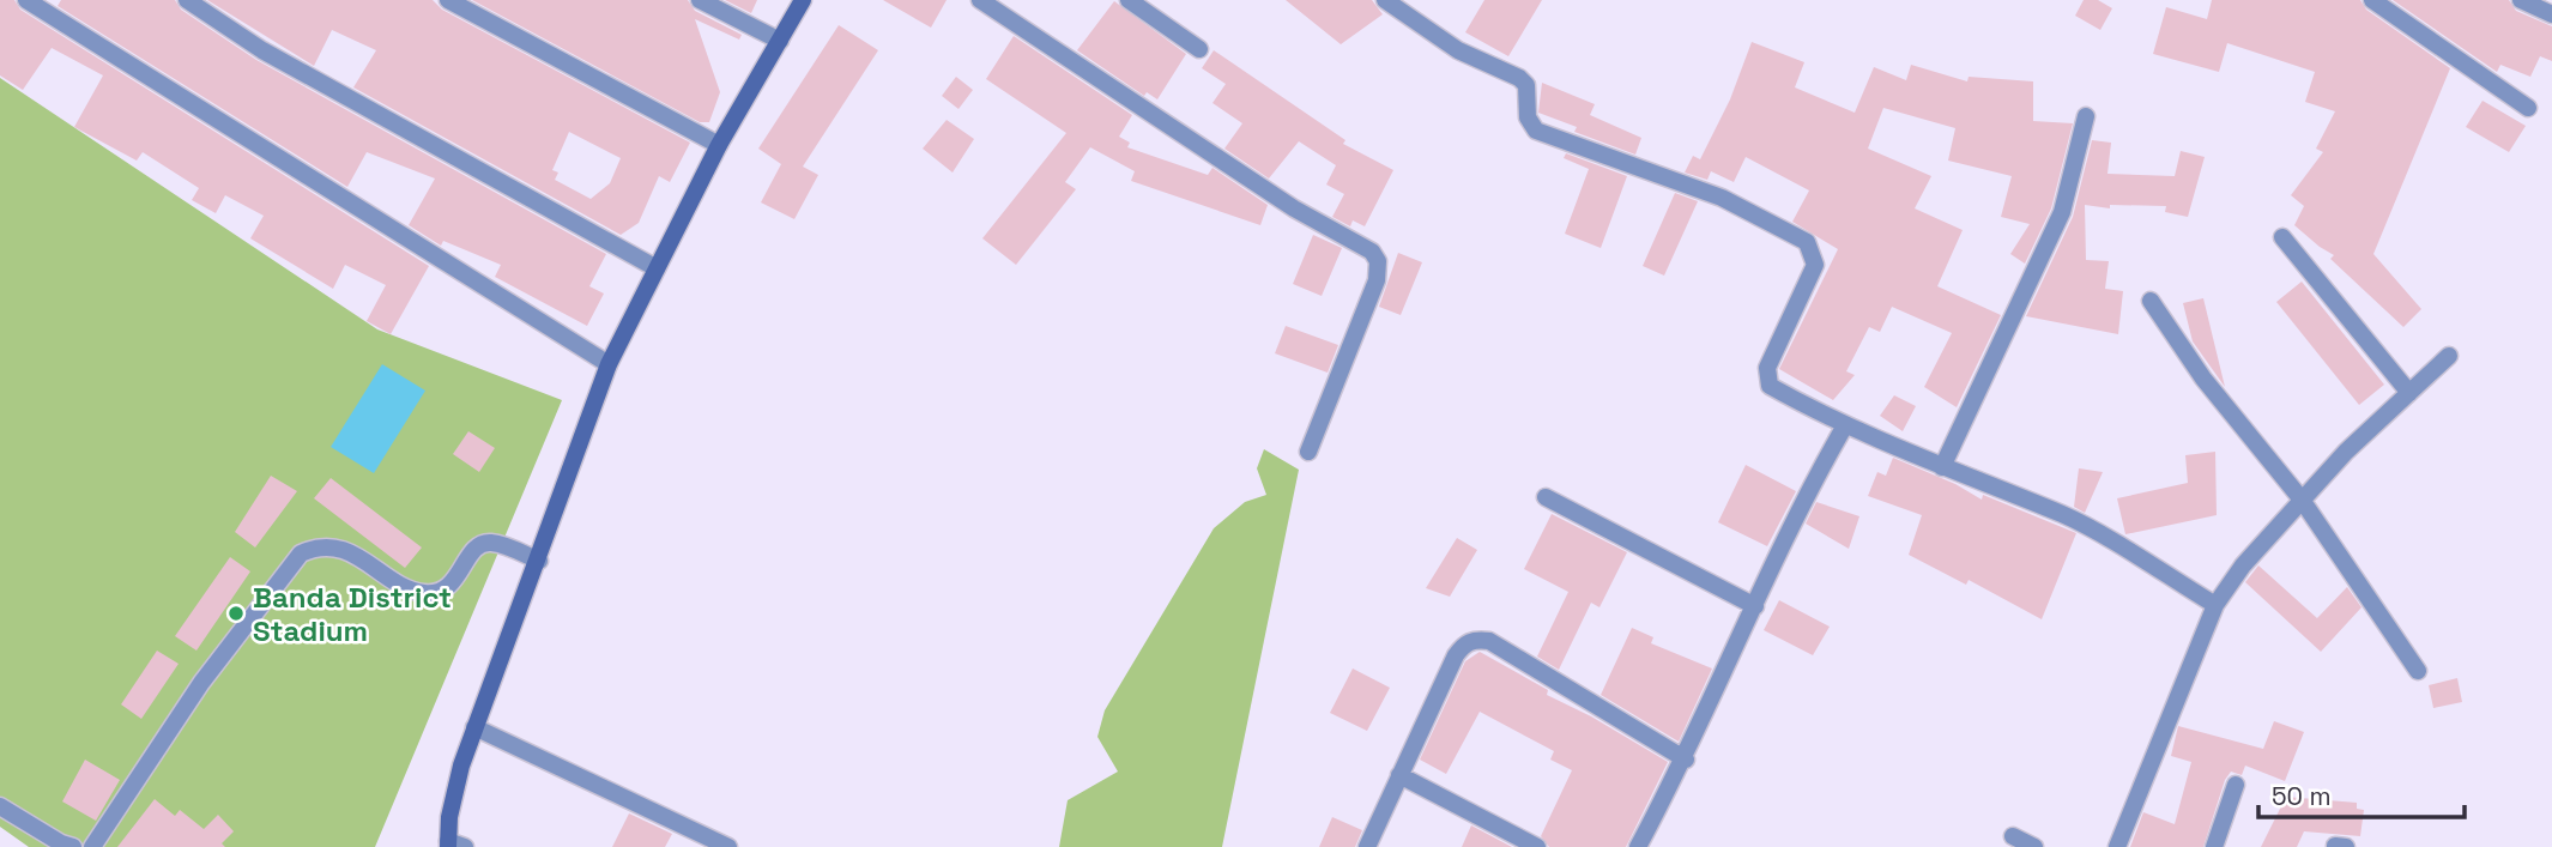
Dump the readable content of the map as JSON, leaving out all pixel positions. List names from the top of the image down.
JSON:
{
  "places": ["Banda District Stadium"],
  "scale_bar": "50 m"
}
